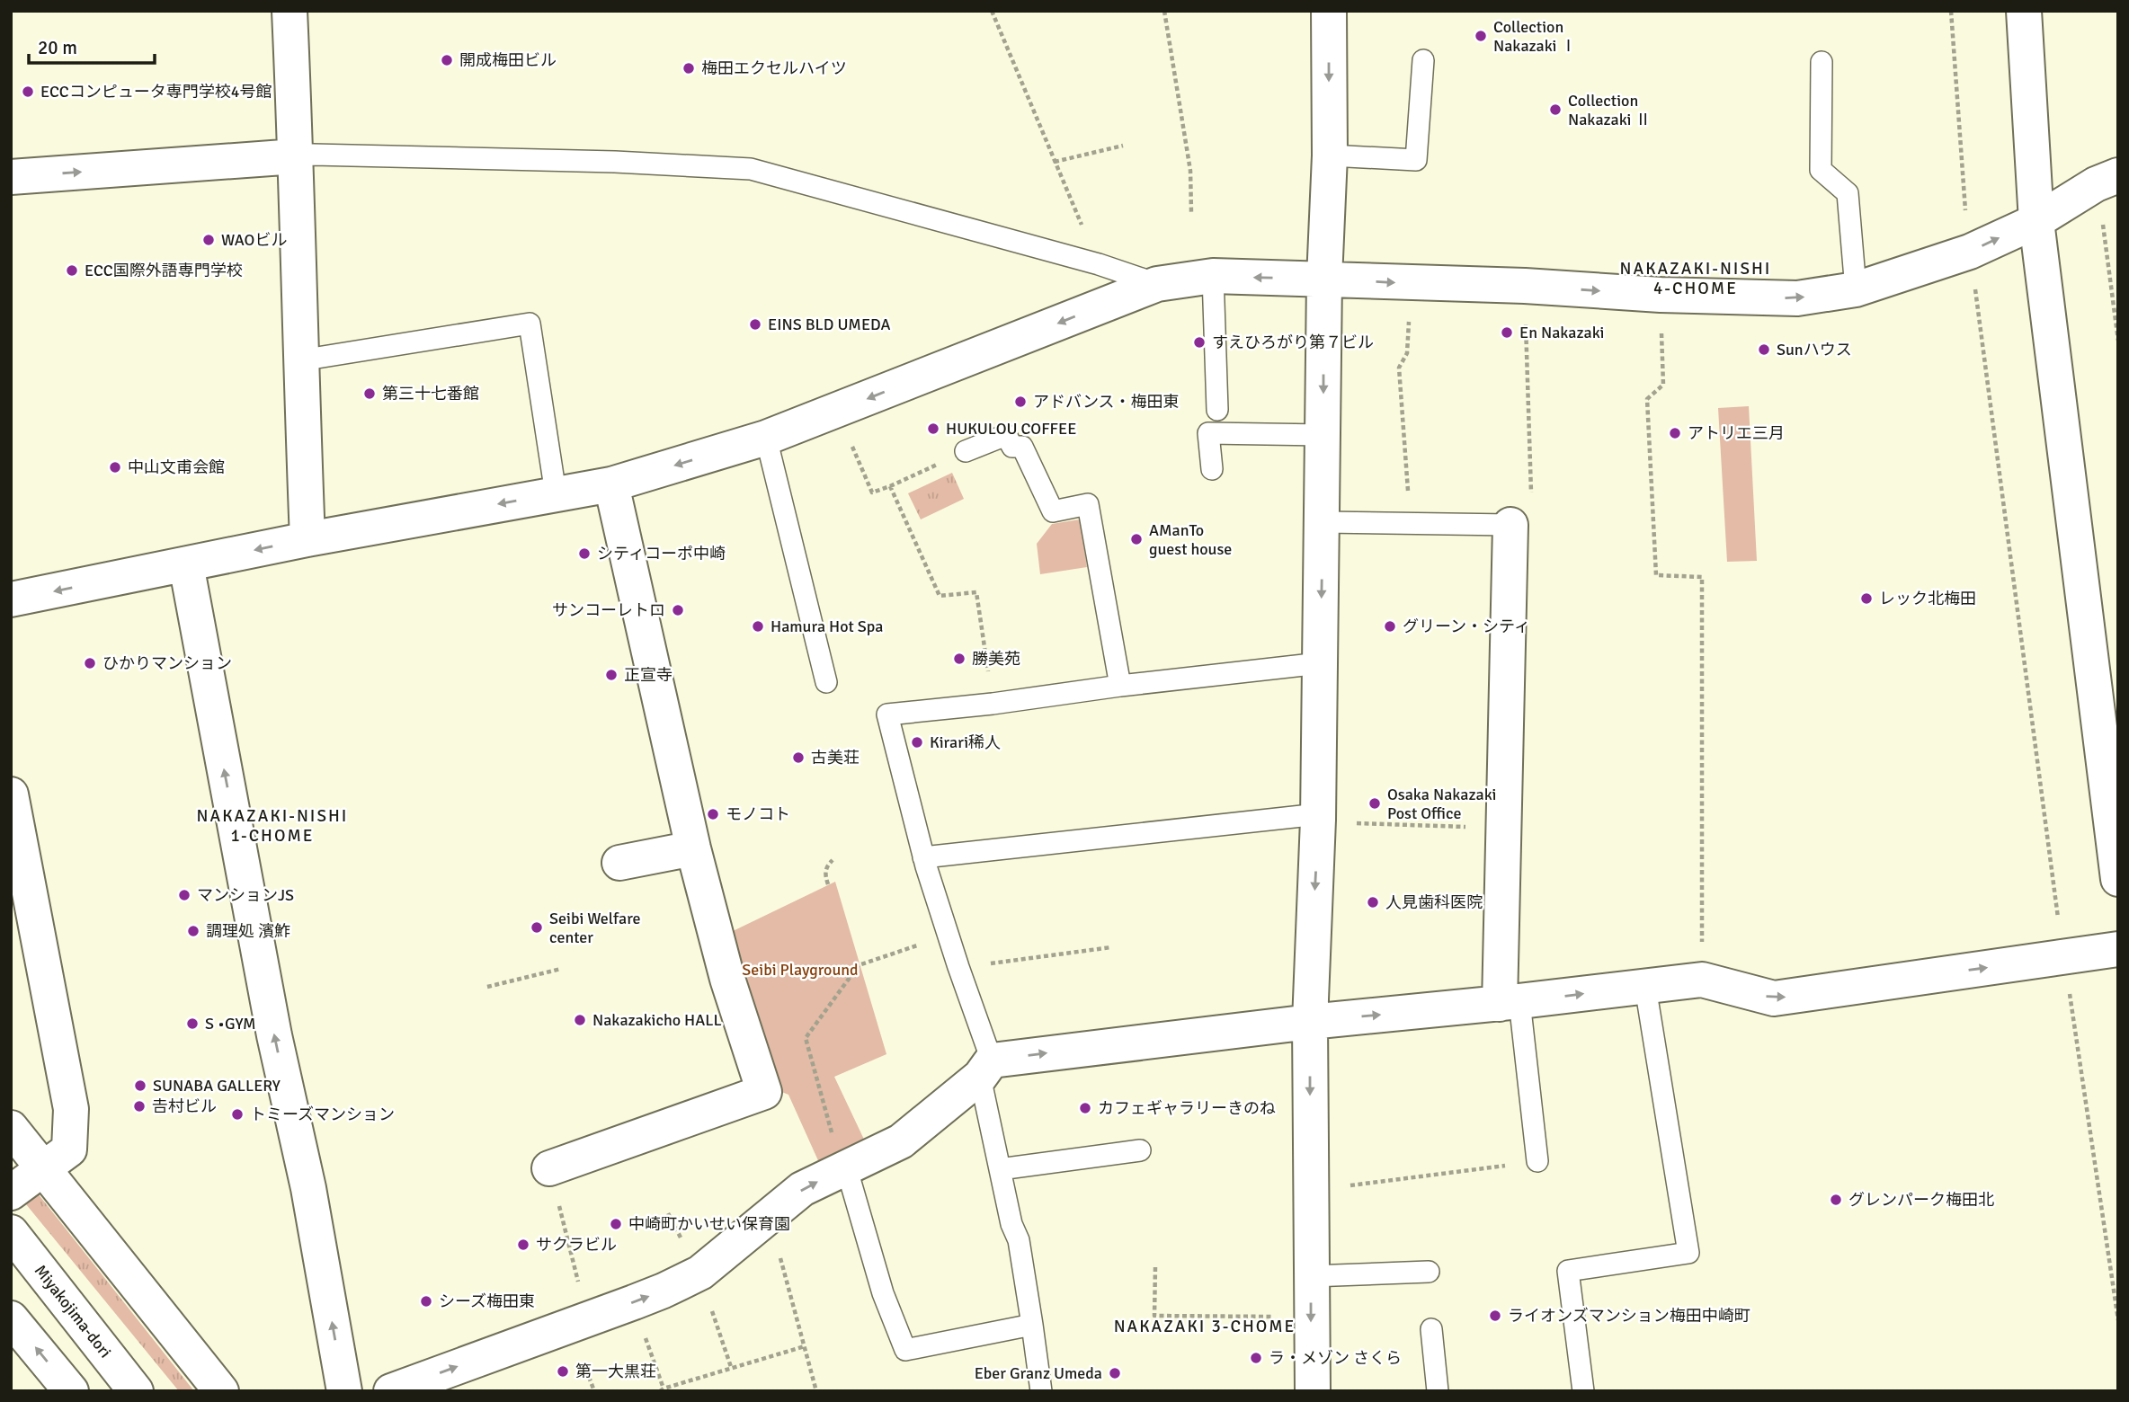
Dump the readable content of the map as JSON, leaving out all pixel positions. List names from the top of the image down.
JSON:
{
  "streets": {
    "street": ["Miyakojima-dori"]
  },
  "districts": ["NAKAZAKI-NISHI 4-CHOME", "NAKAZAKI-NISHI 1-CHOME", "NAKAZAKI 3-CHOME"],
  "parks": ["Seibi Playground"],
  "places": [
    "Collection Nakazaki Ⅰ",
    "開成梅田ビル",
    "梅田エクセルハイツ",
    "ECCコンピュータ専門学校4号館",
    "Collection Nakazaki Ⅱ",
    "WAOビル",
    "ECC国際外語専門学校",
    "EINS BLD UMEDA",
    "En Nakazaki",
    "すえひろがり第７ビル",
    "Sunハウス",
    "第三十七番館",
    "アドバンス・梅田東",
    "HUKULOU COFFEE",
    "アトリエ三月",
    "中山文甫会館",
    "AManTo guest house",
    "シティコーポ中崎",
    "レック北梅田",
    "サンコーレトロ",
    "Hamura Hot Spa",
    "グリーン・シティ",
    "勝美苑",
    "ひかりマンション",
    "正宣寺",
    "Kirari稀人",
    "古美荘",
    "Osaka Nakazaki Post Office",
    "モノコト",
    "マンションJS",
    "人見歯科医院",
    "Seibi Welfare center",
    "調理処 濱鮓",
    "Nakazakicho HALL",
    "S •GYM",
    "SUNABA GALLERY",
    "𠮷村ビル",
    "カフェギャラリーきのね",
    "トミーズマンション",
    "グレンパーク梅田北",
    "中崎町かいせい保育園",
    "サクラビル",
    "シーズ梅田東",
    "ライオンズマンション梅田中崎町",
    "ラ・メゾン さくら",
    "第一大黒荘",
    "Eber Granz Umeda"
  ],
  "scale_bar": "20 m"
}
